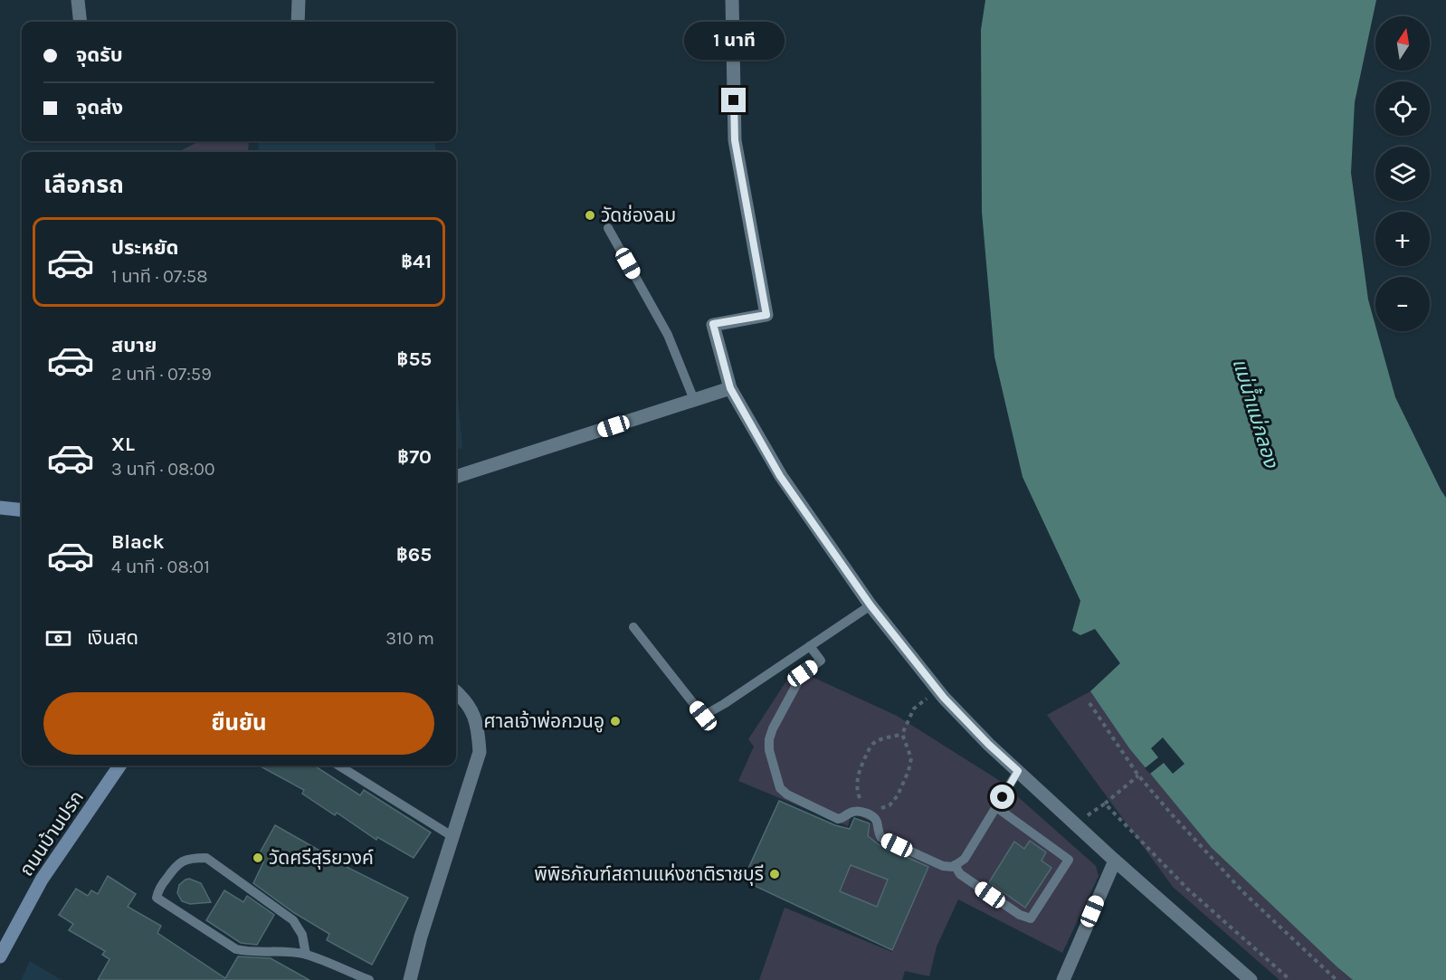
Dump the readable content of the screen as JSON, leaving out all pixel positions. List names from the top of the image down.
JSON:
{
  "streets": {
    "street": ["ถนนบ้านปรก"]
  },
  "water": ["แม่น้ำแม่กลอง"],
  "places": [
    "วัดช่องลม",
    "ศาลเจ้าพ่อกวนอู",
    "วัดศรีสุริยวงค์",
    "พิพิธภัณฑ์สถานแห่งชาติราชบุรี"
  ],
  "north": "top",
  "page": {
    "map_buttons": ["+", "−"],
    "bubble": "1 นาที",
    "banner": ["จุดรับ", "จุดส่ง"],
    "heading": "เลือกรถ",
    "list": [
      {
        "name": "ประหยัด",
        "note": "1 นาที · 07:58",
        "value": "฿41"
      },
      {
        "name": "สบาย",
        "note": "2 นาที · 07:59",
        "value": "฿55"
      },
      {
        "name": "XL",
        "note": "3 นาที · 08:00",
        "value": "฿70"
      },
      {
        "name": "Black",
        "note": "4 นาที · 08:01",
        "value": "฿65"
      }
    ],
    "pay": ["เงินสด", "310 m"],
    "buttons": "ยืนยัน"
  }
}
